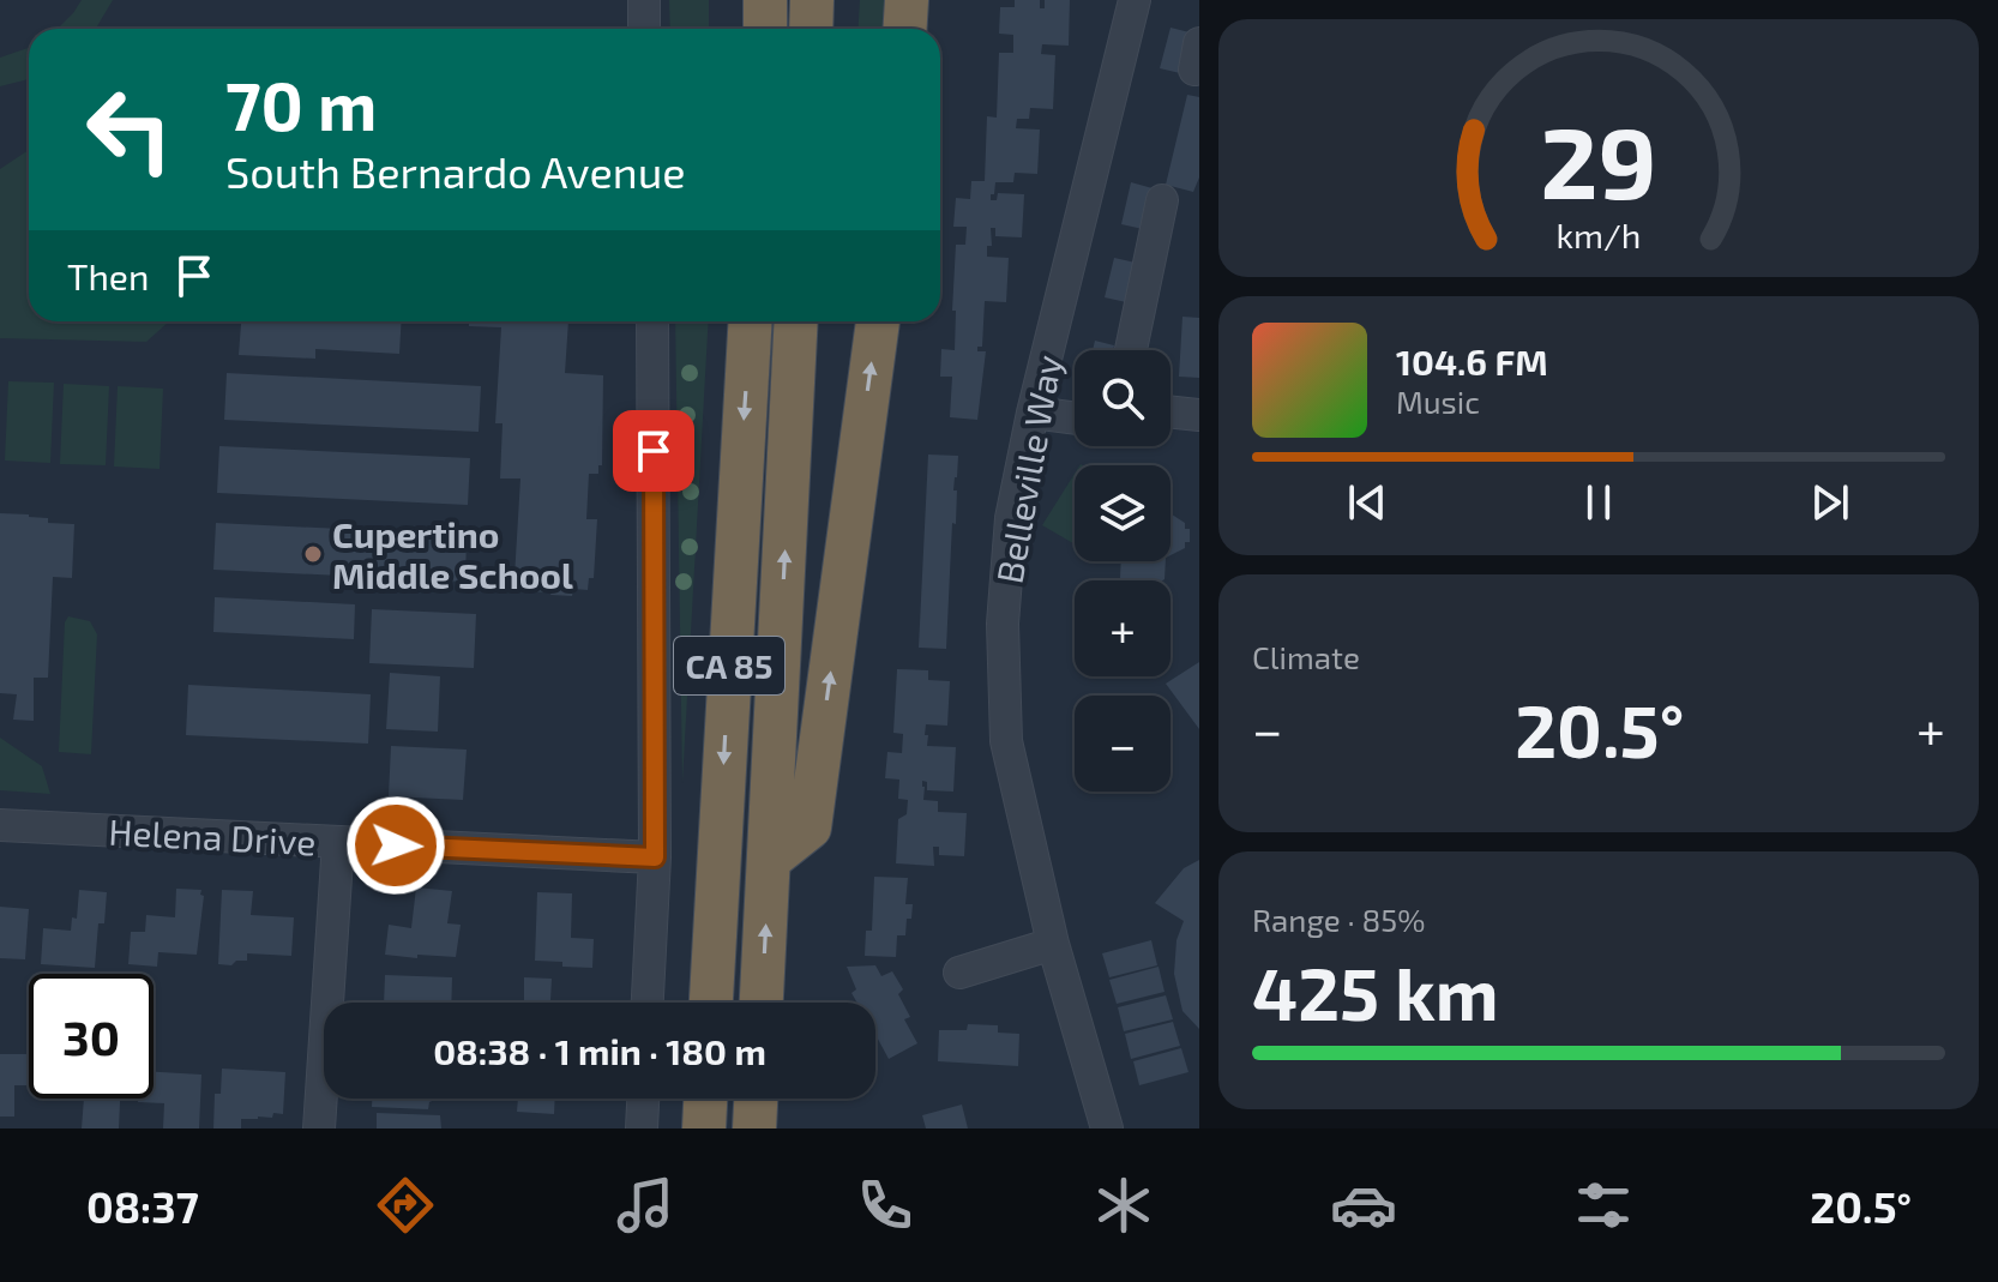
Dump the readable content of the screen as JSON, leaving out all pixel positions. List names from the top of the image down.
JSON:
{
  "streets": {
    "highway": ["CA 85"],
    "street": ["Belleville Way", "Helena Drive"]
  },
  "places": ["Cupertino Middle School"],
  "page": {
    "turn": ["70 m", "South Bernardo Avenue"],
    "then": "Then",
    "song": ["104.6 FM", "Music"],
    "map_buttons": ["+", "−"],
    "tile": [
      "Climate",
      ["Range · 85%", "425 km"]
    ],
    "heat": ["−", "20.5°", "+"],
    "limit": "30",
    "trip": "08:38 · 1 min · 180 m",
    "tabs": ["08:37", "20.5°"],
    "gauge": ["29", "km/h"]
  }
}
